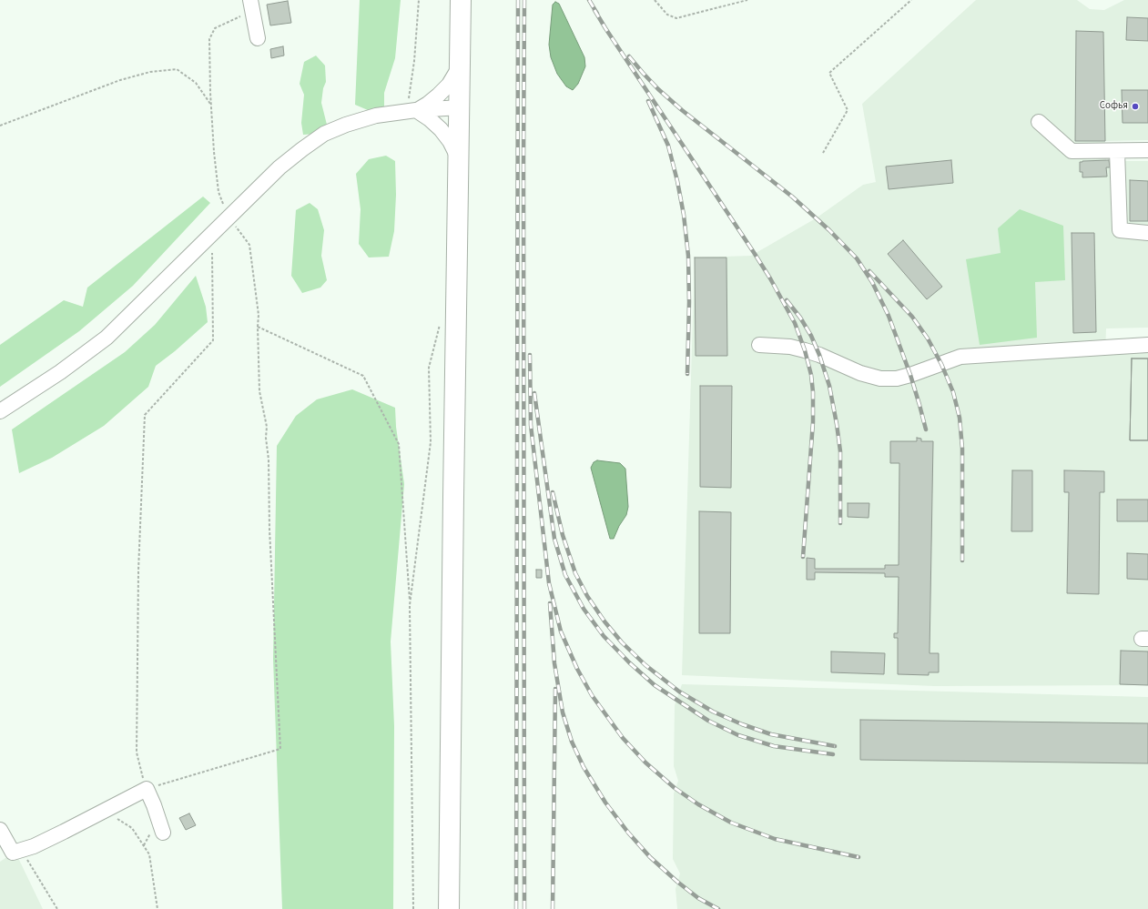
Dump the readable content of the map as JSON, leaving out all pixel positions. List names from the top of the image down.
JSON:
{
  "places": ["Софья"]
}
